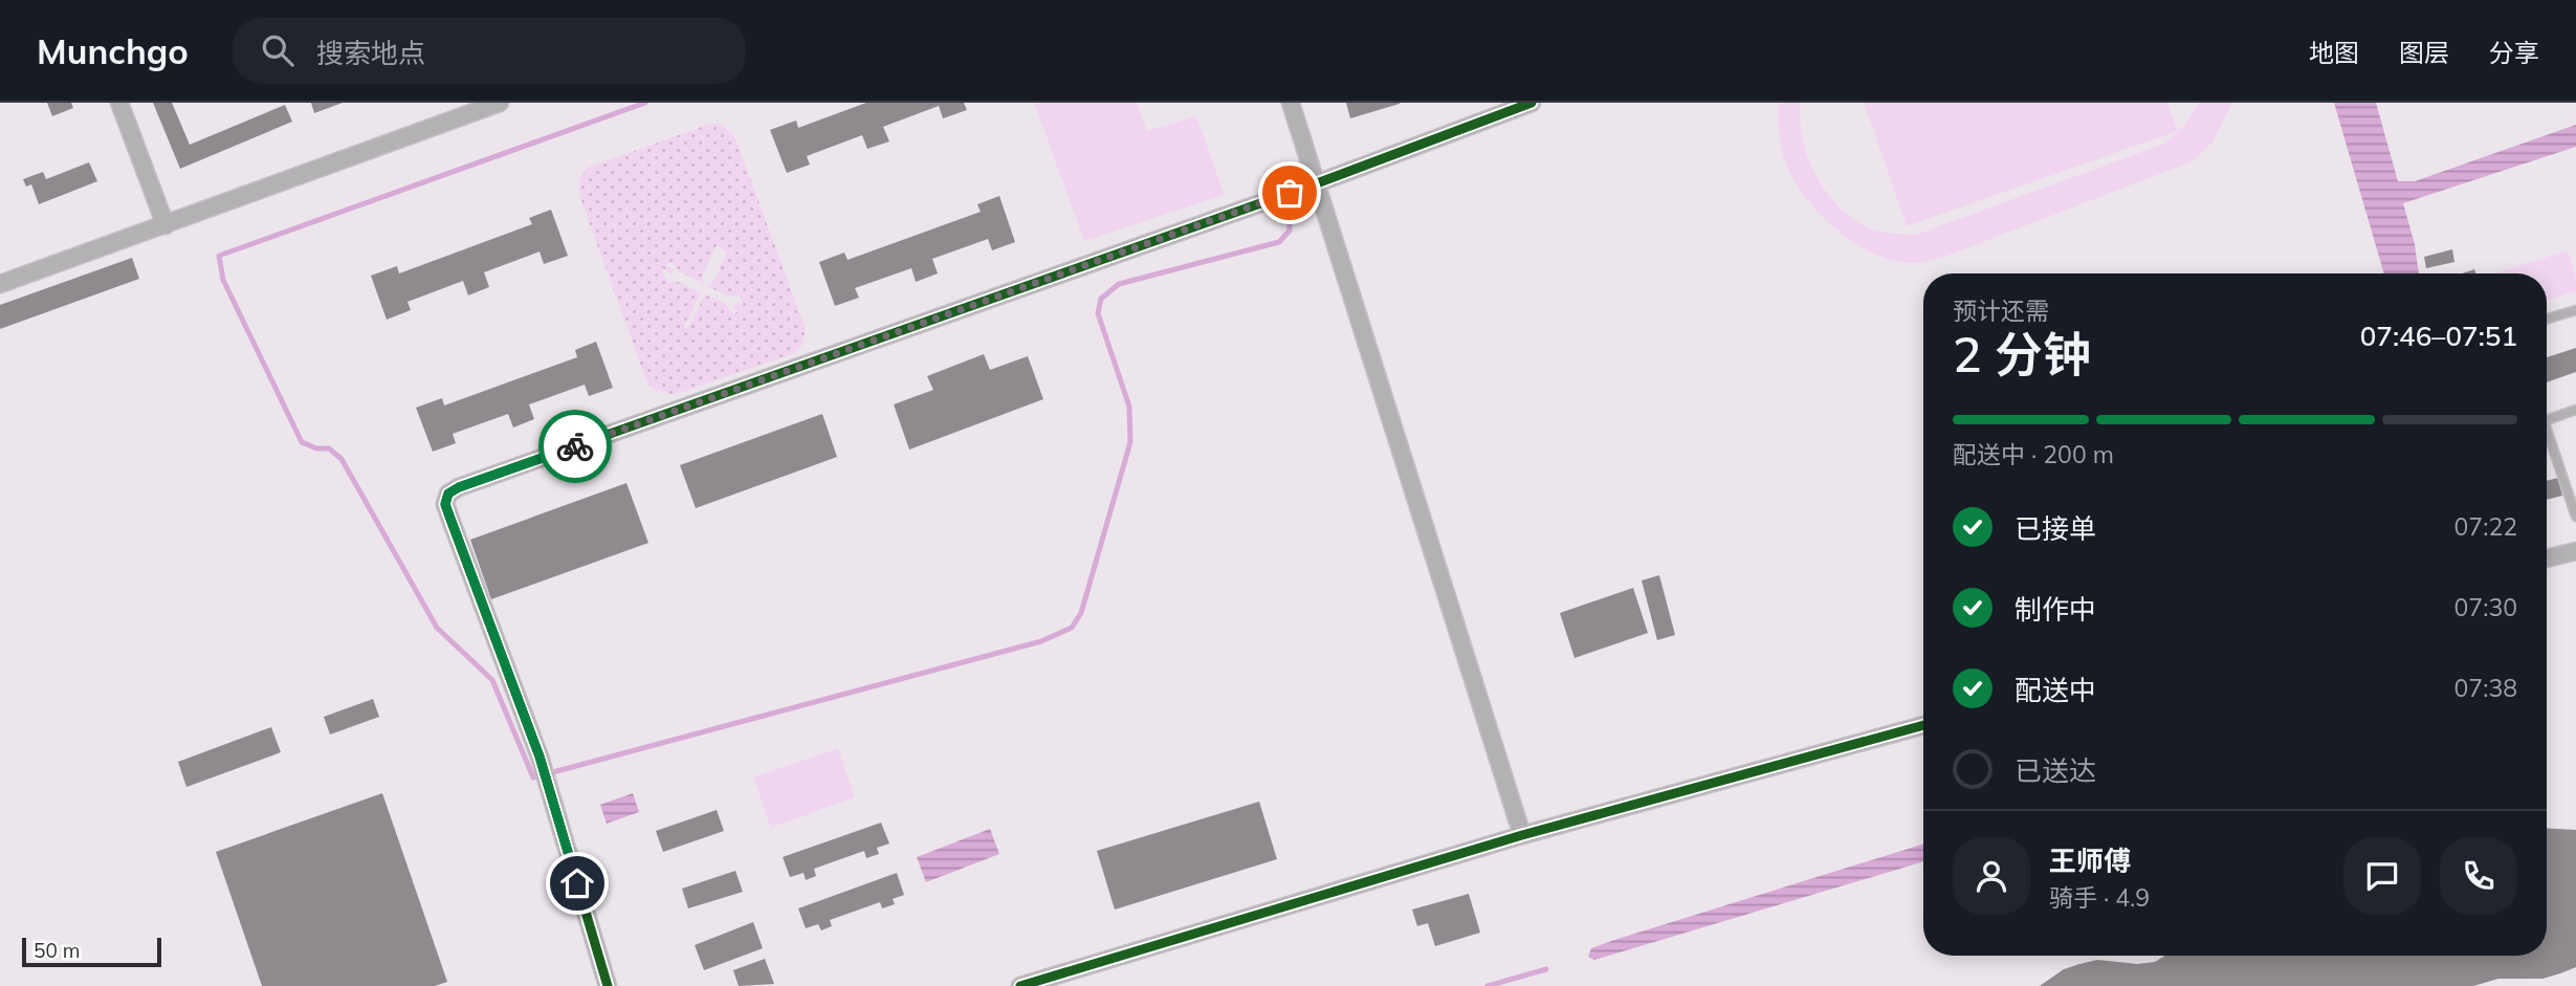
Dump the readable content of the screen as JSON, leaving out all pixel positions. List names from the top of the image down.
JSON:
{
  "scale_bar": "50 m",
  "page": {
    "header": "Munchgo",
    "search": "搜索地点",
    "nav": ["地图", "图层", "分享"],
    "heading": ["2 分钟", "预计还需", "07:46–07:51"],
    "panel": ["王师傅", "骑手 · 4.9"],
    "bar": "配送中 · 200 m",
    "list": [
      ["已接单", "07:22"],
      ["制作中", "07:30"],
      ["配送中", "07:38"],
      "已送达"
    ],
    "scale": "50 m"
  }
}
